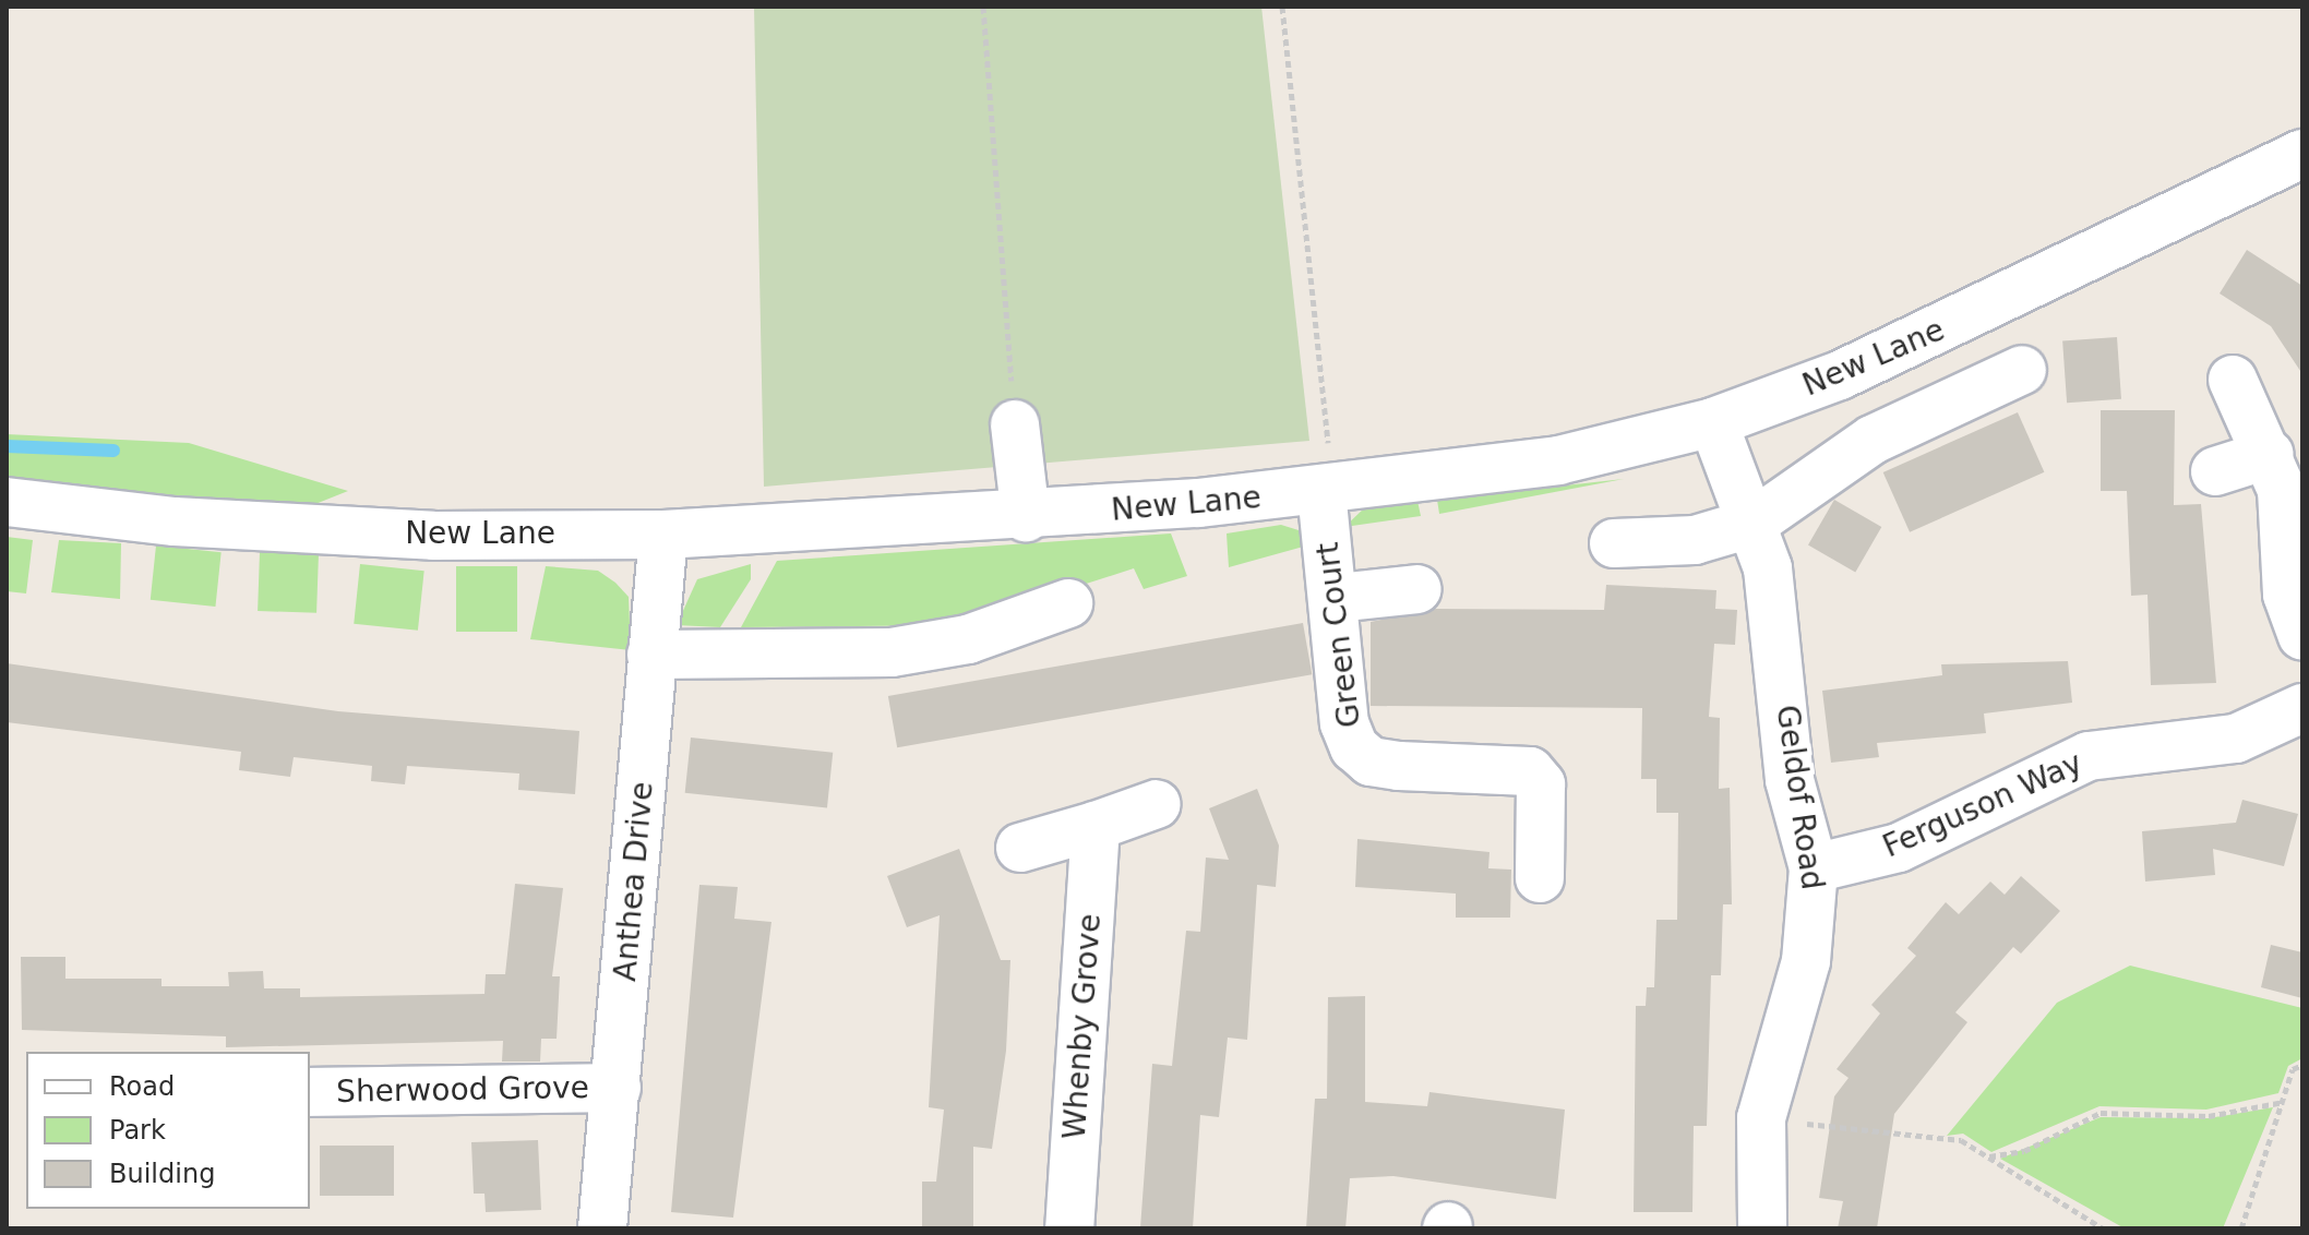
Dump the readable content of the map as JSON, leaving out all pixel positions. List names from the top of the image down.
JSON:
{
  "streets": {
    "street": [
      "New Lane",
      "Green Court",
      "Geldof Road",
      "Ferguson Way",
      "Anthea Drive",
      "Whenby Grove",
      "Sherwood Grove"
    ]
  },
  "crossings": [
    ["New Lane", "Green Court"],
    ["New Lane", "Geldof Road"],
    ["New Lane", "Anthea Drive"],
    ["Geldof Road", "Ferguson Way"],
    ["Anthea Drive", "Sherwood Grove"]
  ],
  "legend": ["Road", "Park", "Building"]
}
